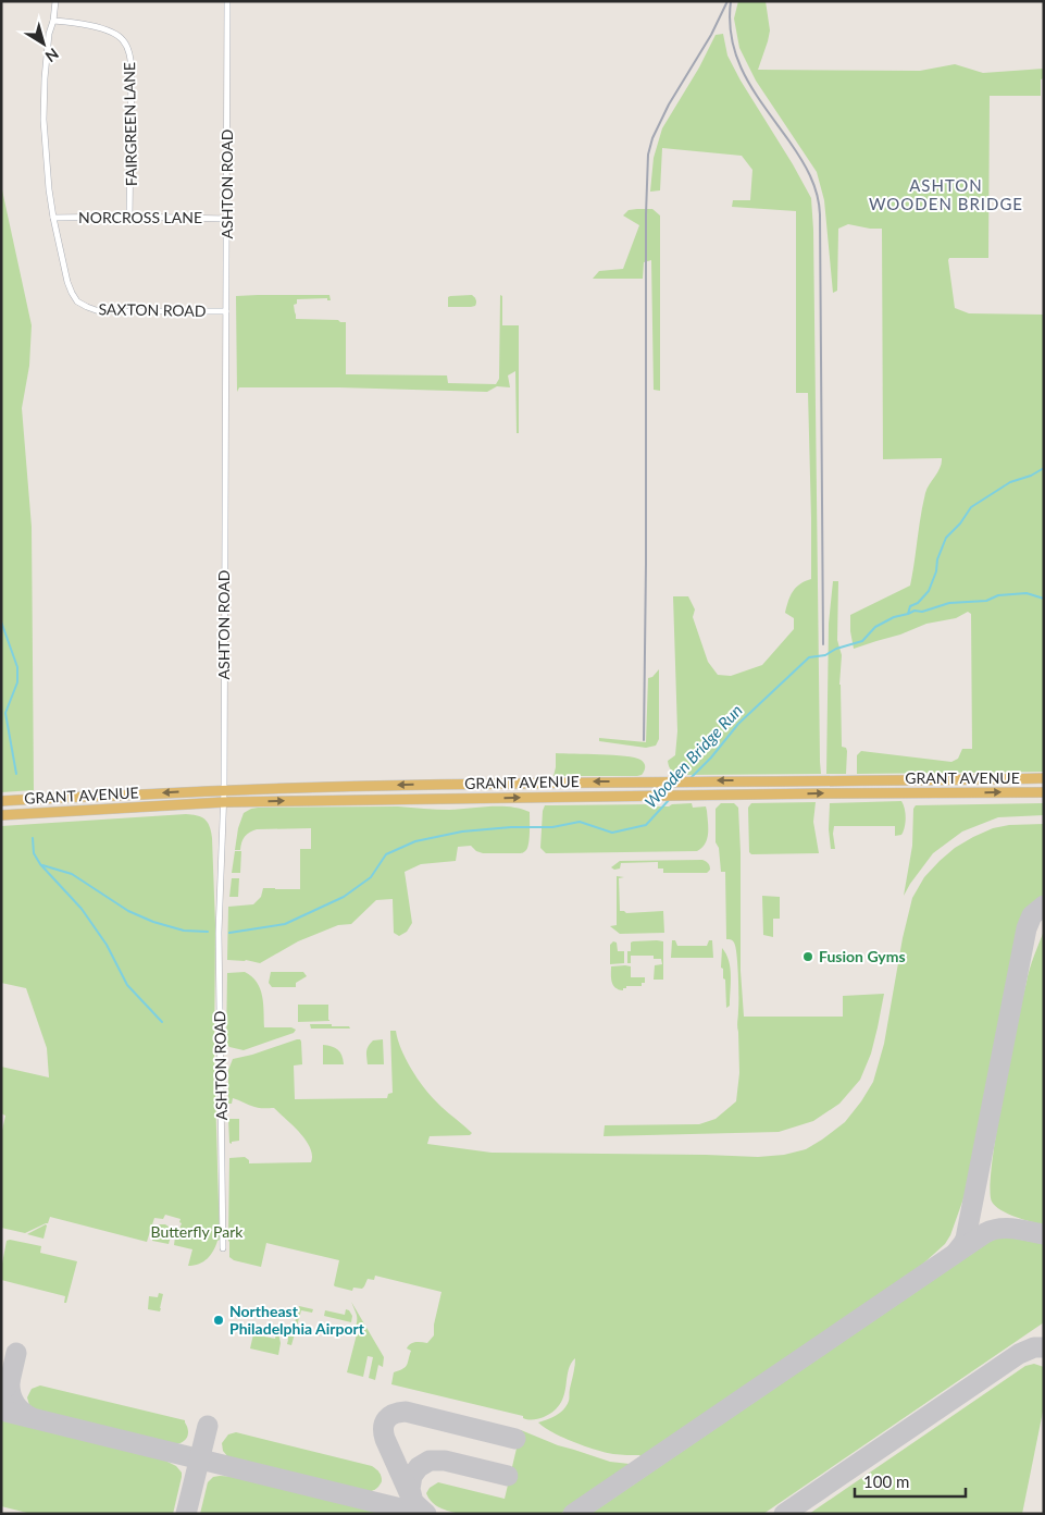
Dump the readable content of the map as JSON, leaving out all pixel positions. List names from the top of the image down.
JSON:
{
  "streets": {
    "main road": ["GRANT AVENUE"],
    "street": [
      "FAIRGREEN LANE",
      "ASHTON ROAD",
      "NORCROSS LANE",
      "SAXTON ROAD"
    ]
  },
  "crossings": [
    ["FAIRGREEN LANE", "NORCROSS LANE"],
    ["ASHTON ROAD", "NORCROSS LANE"],
    ["ASHTON ROAD", "SAXTON ROAD"],
    ["ASHTON ROAD", "GRANT AVENUE"],
    ["NORCROSS LANE", "SAXTON ROAD"]
  ],
  "districts": ["ASHTON WOODEN BRIDGE"],
  "water": ["Wooden Bridge Run"],
  "parks": ["Butterfly Park"],
  "places": ["Fusion Gyms", "Northeast Philadelphia Airport"],
  "scale_bar": "100 m",
  "north": "bottom right"
}
